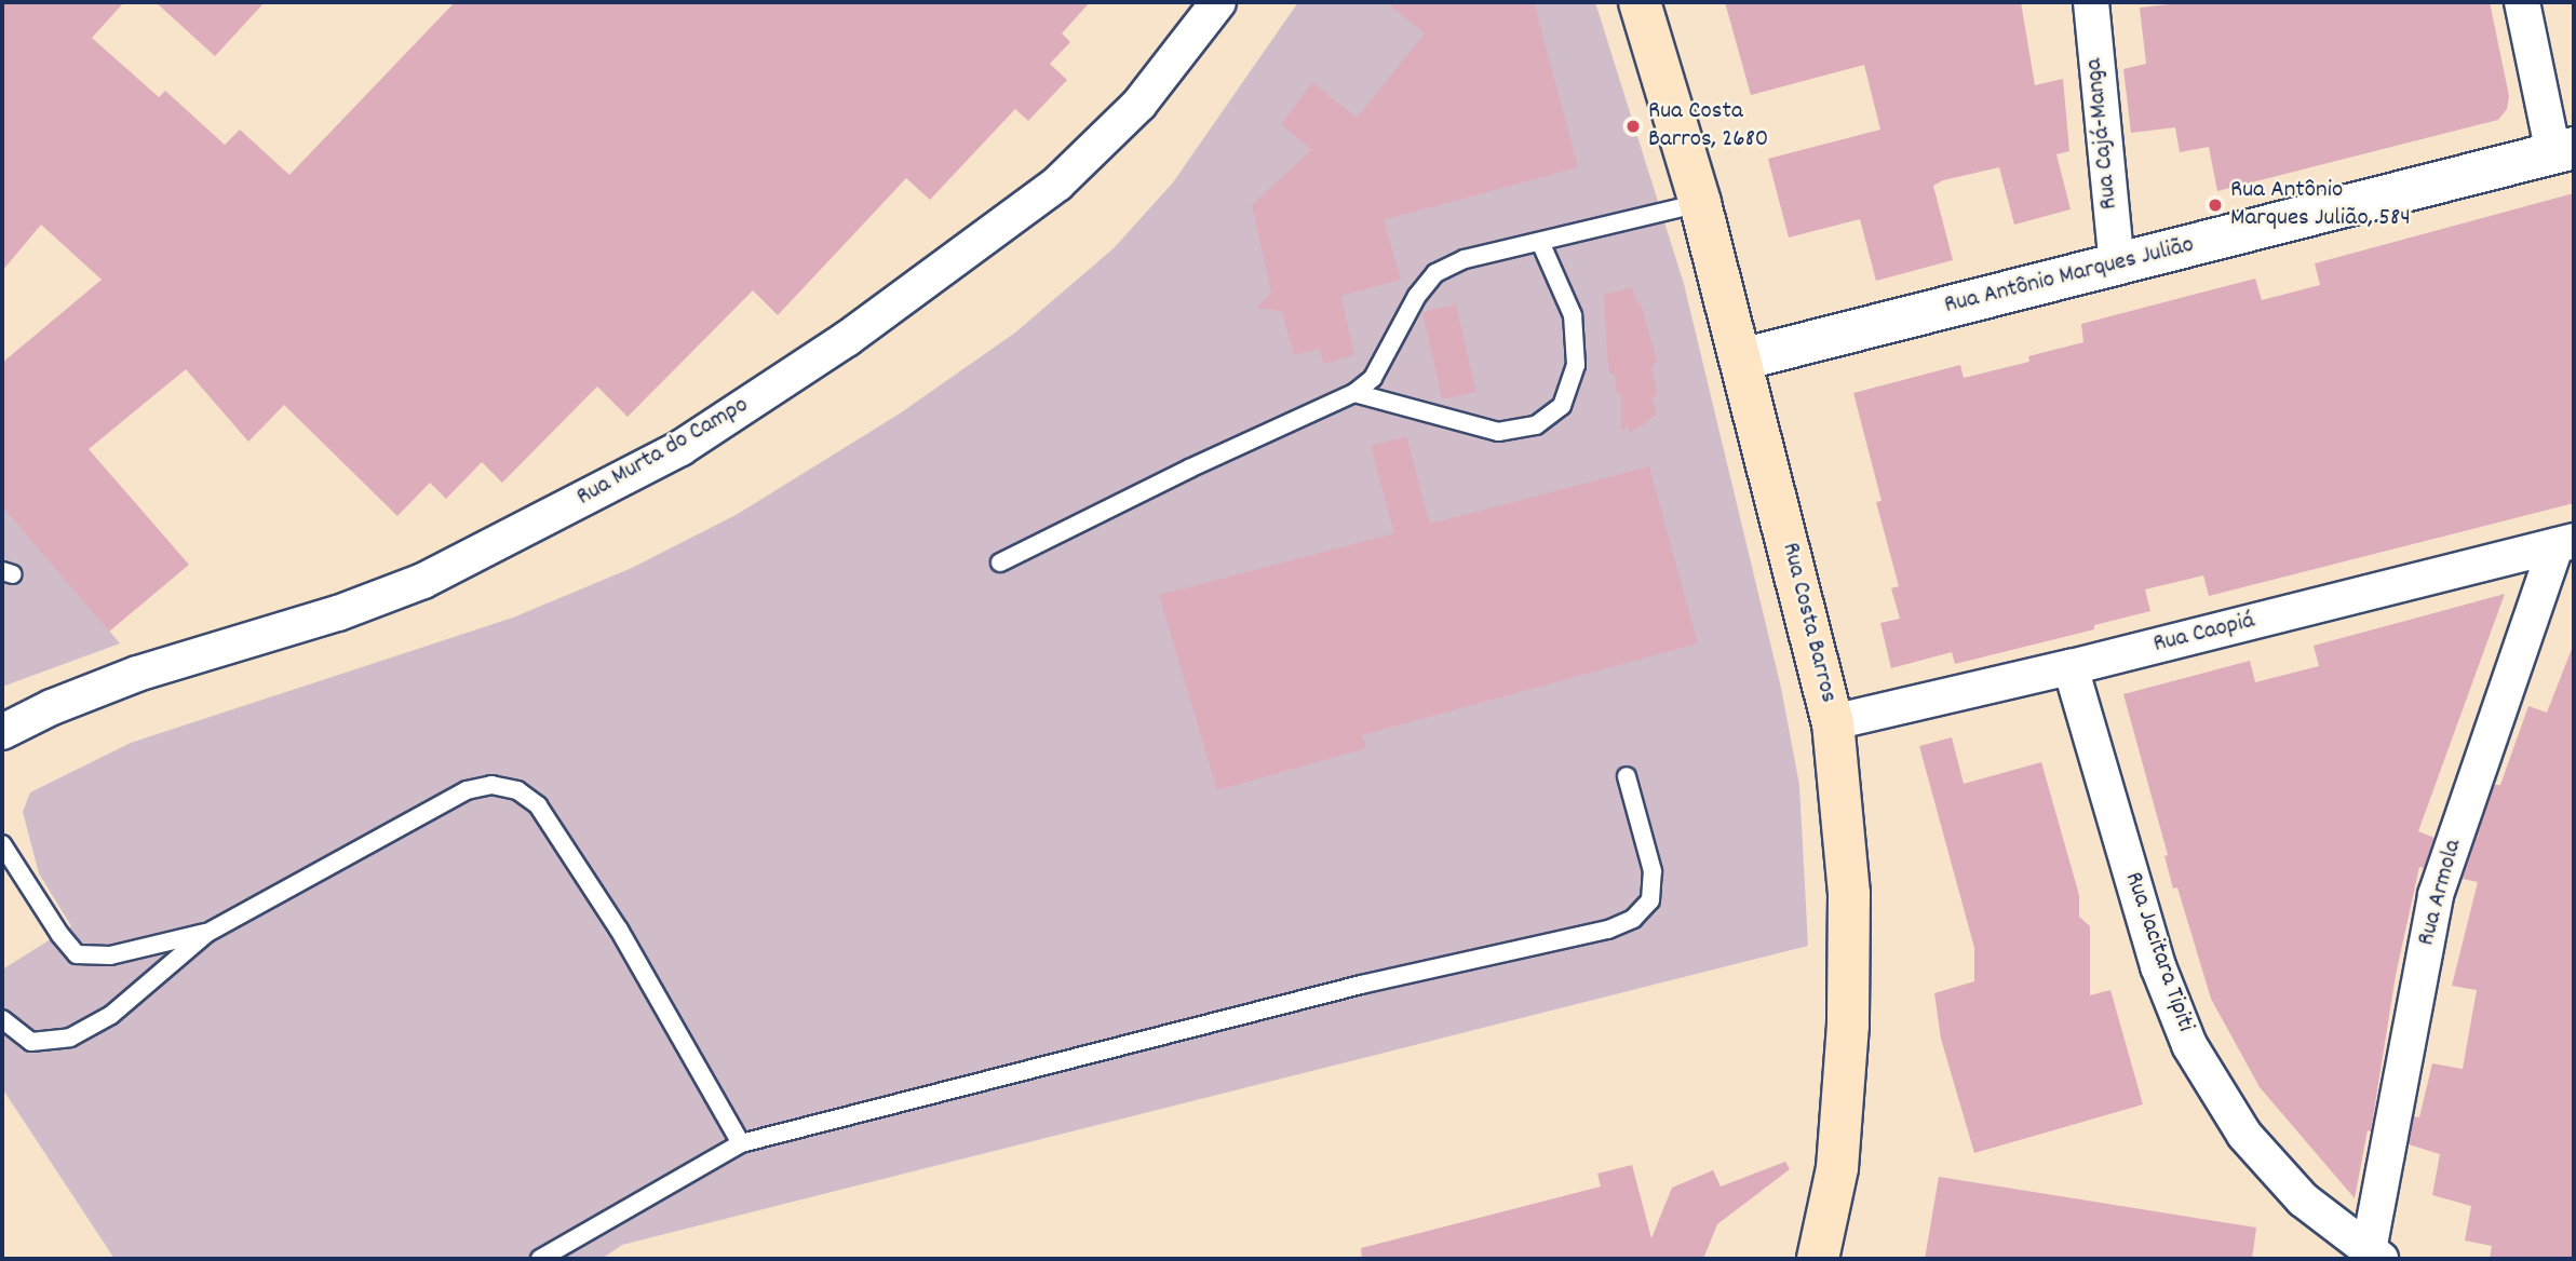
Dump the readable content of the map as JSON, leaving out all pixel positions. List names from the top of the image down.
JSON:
{
  "streets": {
    "main road": ["Rua Costa Barros"],
    "street": [
      "Rua Cajá-Manga",
      "Rua Antônio Marques Julião",
      "Rua Murta do Campo",
      "Rua Caopiá",
      "Rua Armola",
      "Rua Jacitara Tipiti"
    ]
  },
  "crossings": [
    ["Rua Cajá-Manga", "Rua Antônio Marques Julião"],
    ["Rua Antônio Marques Julião", "Rua Costa Barros"],
    ["Rua Costa Barros", "Rua Caopiá"],
    ["Rua Caopiá", "Rua Armola"],
    ["Rua Caopiá", "Rua Jacitara Tipiti"],
    ["Rua Armola", "Rua Jacitara Tipiti"]
  ],
  "places": ["Rua Costa Barros, 2680", "Rua Antônio Marques Julião, 584"]
}
